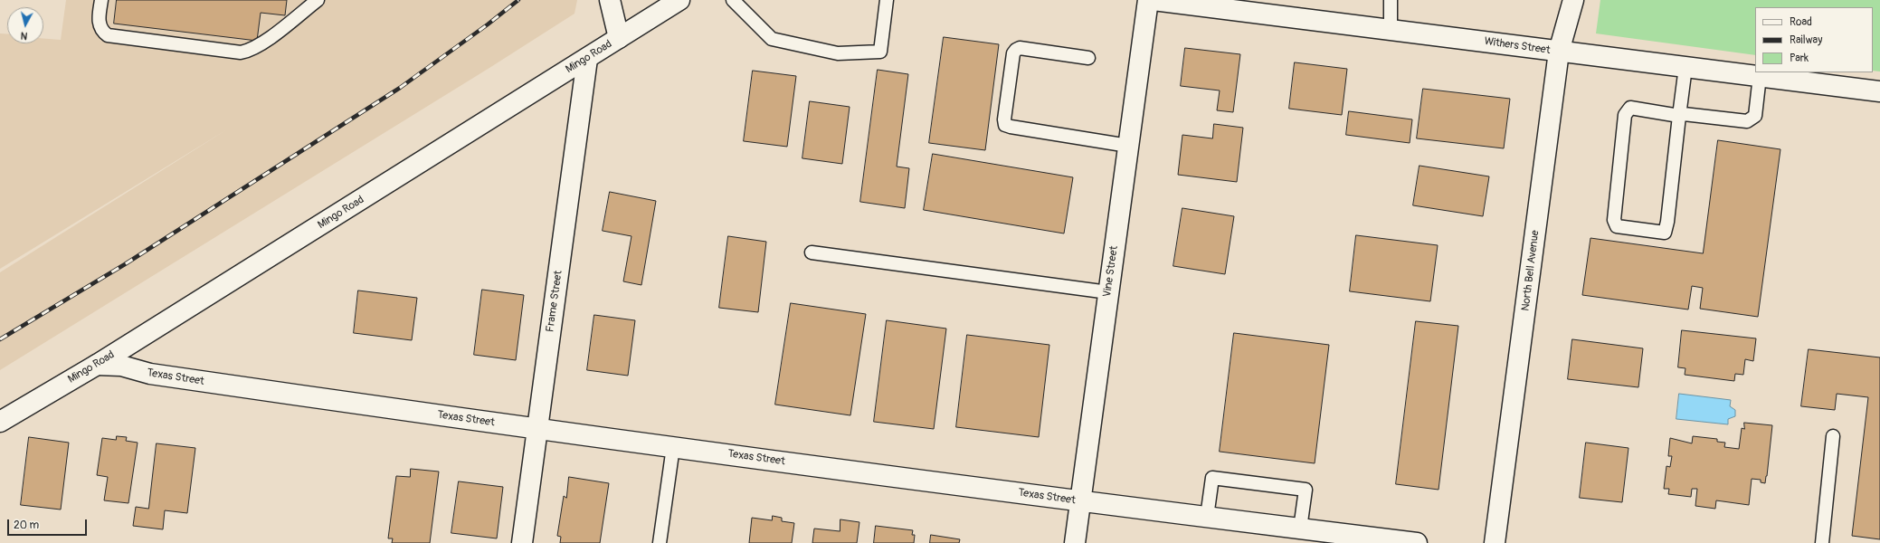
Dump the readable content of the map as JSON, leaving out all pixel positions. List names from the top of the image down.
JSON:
{
  "streets": {
    "street": [
      "Withers Street",
      "Mingo Road",
      "North Bell Avenue",
      "Vine Street",
      "Frame Street",
      "Texas Street"
    ]
  },
  "crossings": [
    ["Withers Street", "North Bell Avenue"],
    ["Mingo Road", "Frame Street"],
    ["Mingo Road", "Texas Street"],
    ["Vine Street", "Texas Street"],
    ["Frame Street", "Texas Street"]
  ],
  "legend": ["Road", "Railway", "Park"],
  "scale_bar": "20 m",
  "north": "bottom"
}
